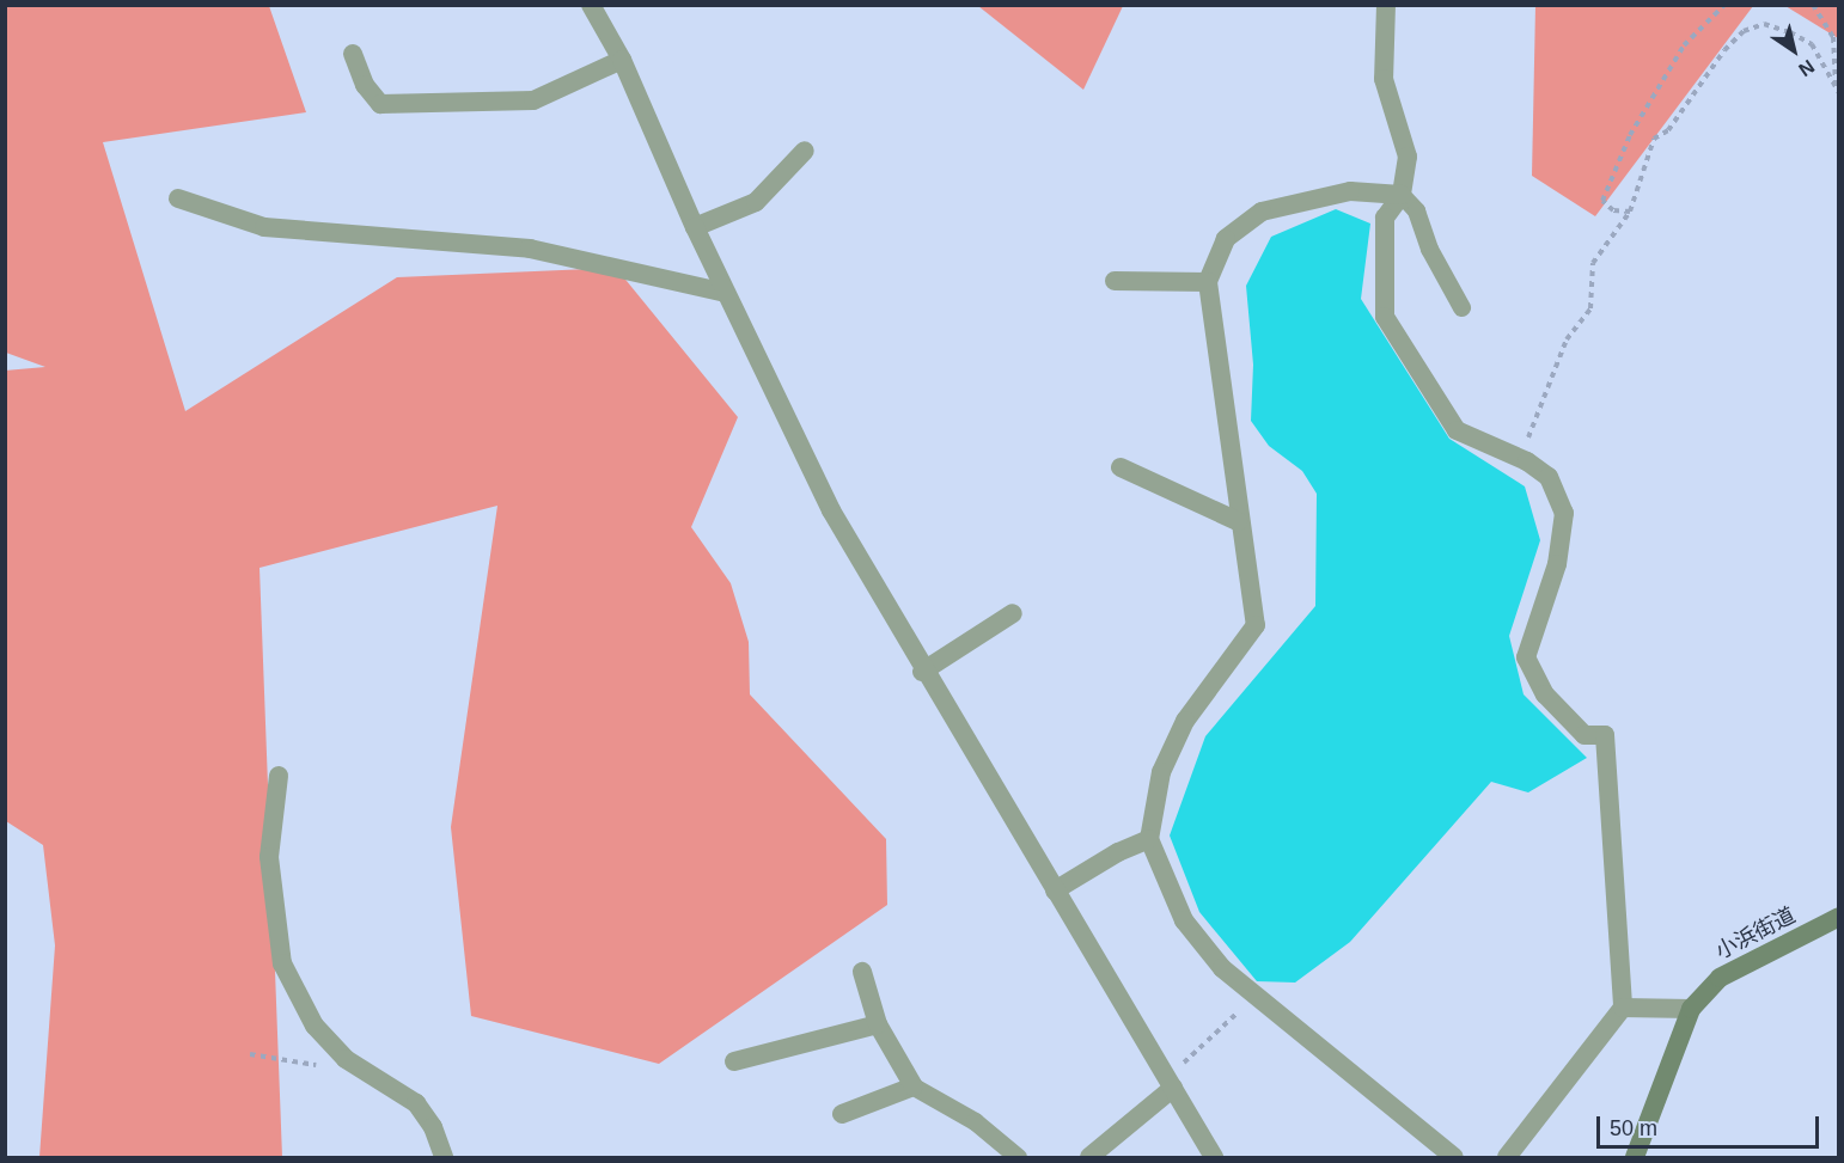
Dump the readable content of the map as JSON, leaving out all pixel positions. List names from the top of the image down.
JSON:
{
  "streets": {
    "main road": ["小浜街道"]
  },
  "scale_bar": "50 m",
  "north": "bottom right"
}
